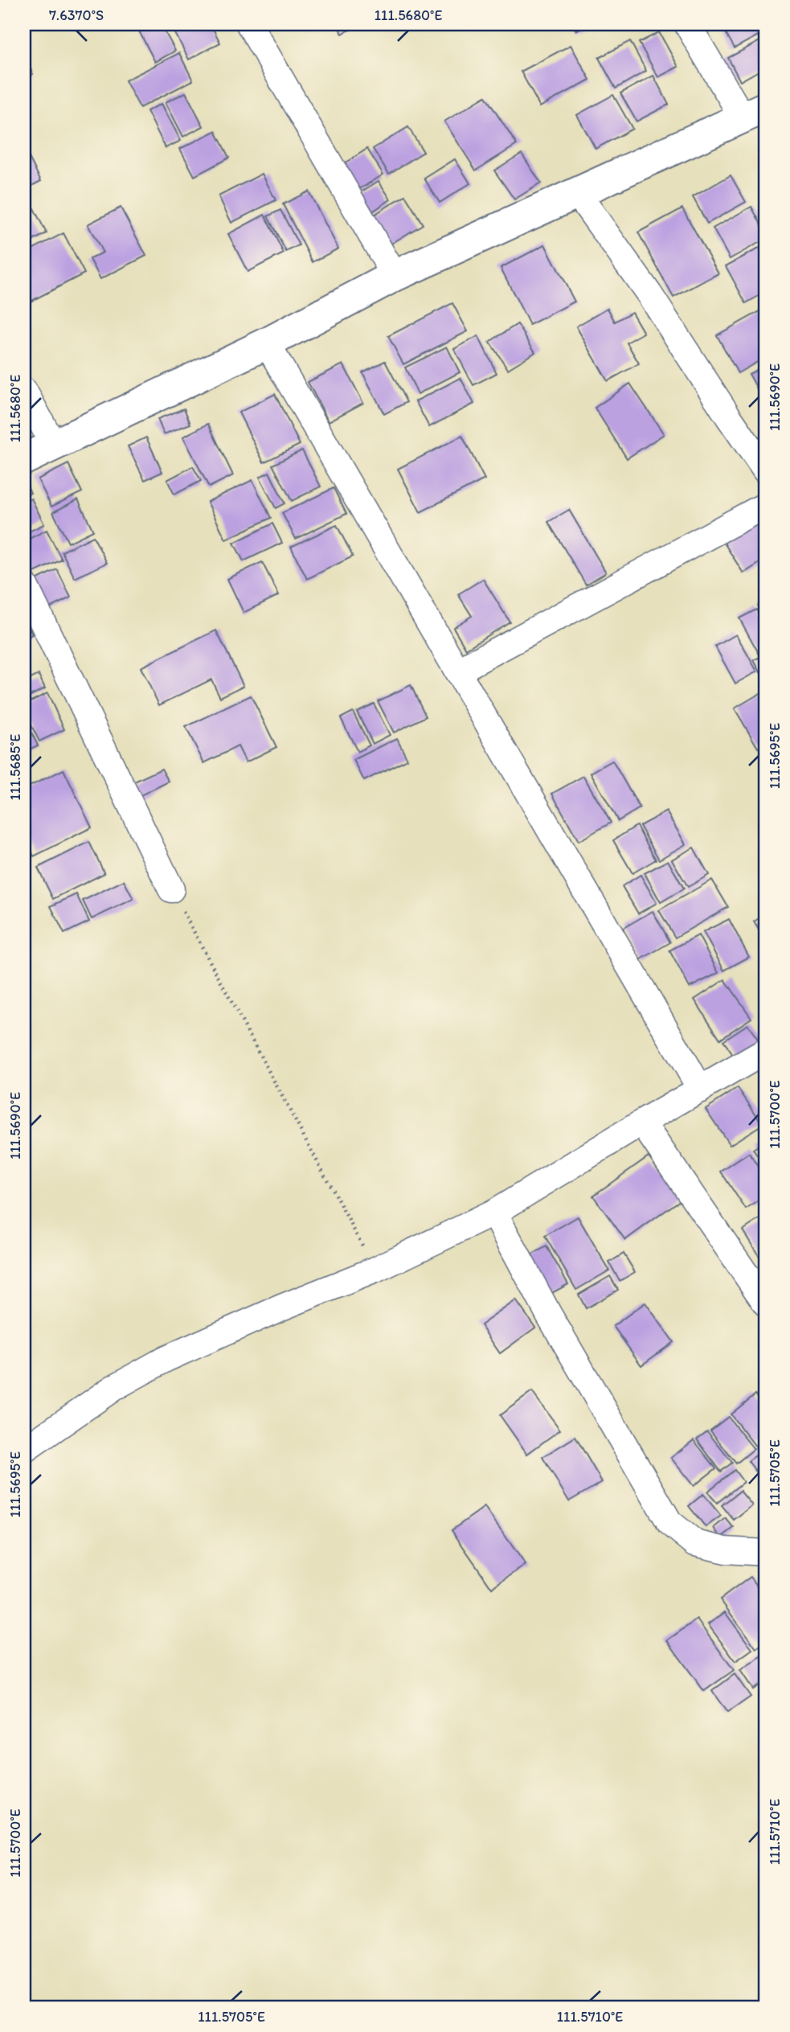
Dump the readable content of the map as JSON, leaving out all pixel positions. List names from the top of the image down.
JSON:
{
  "coordinates": [
    "7.6370°S",
    "111.5680°E",
    "111.5690°E",
    "111.5695°E",
    "111.5685°E",
    "111.5700°E",
    "111.5705°E",
    "111.5710°E"
  ]
}
